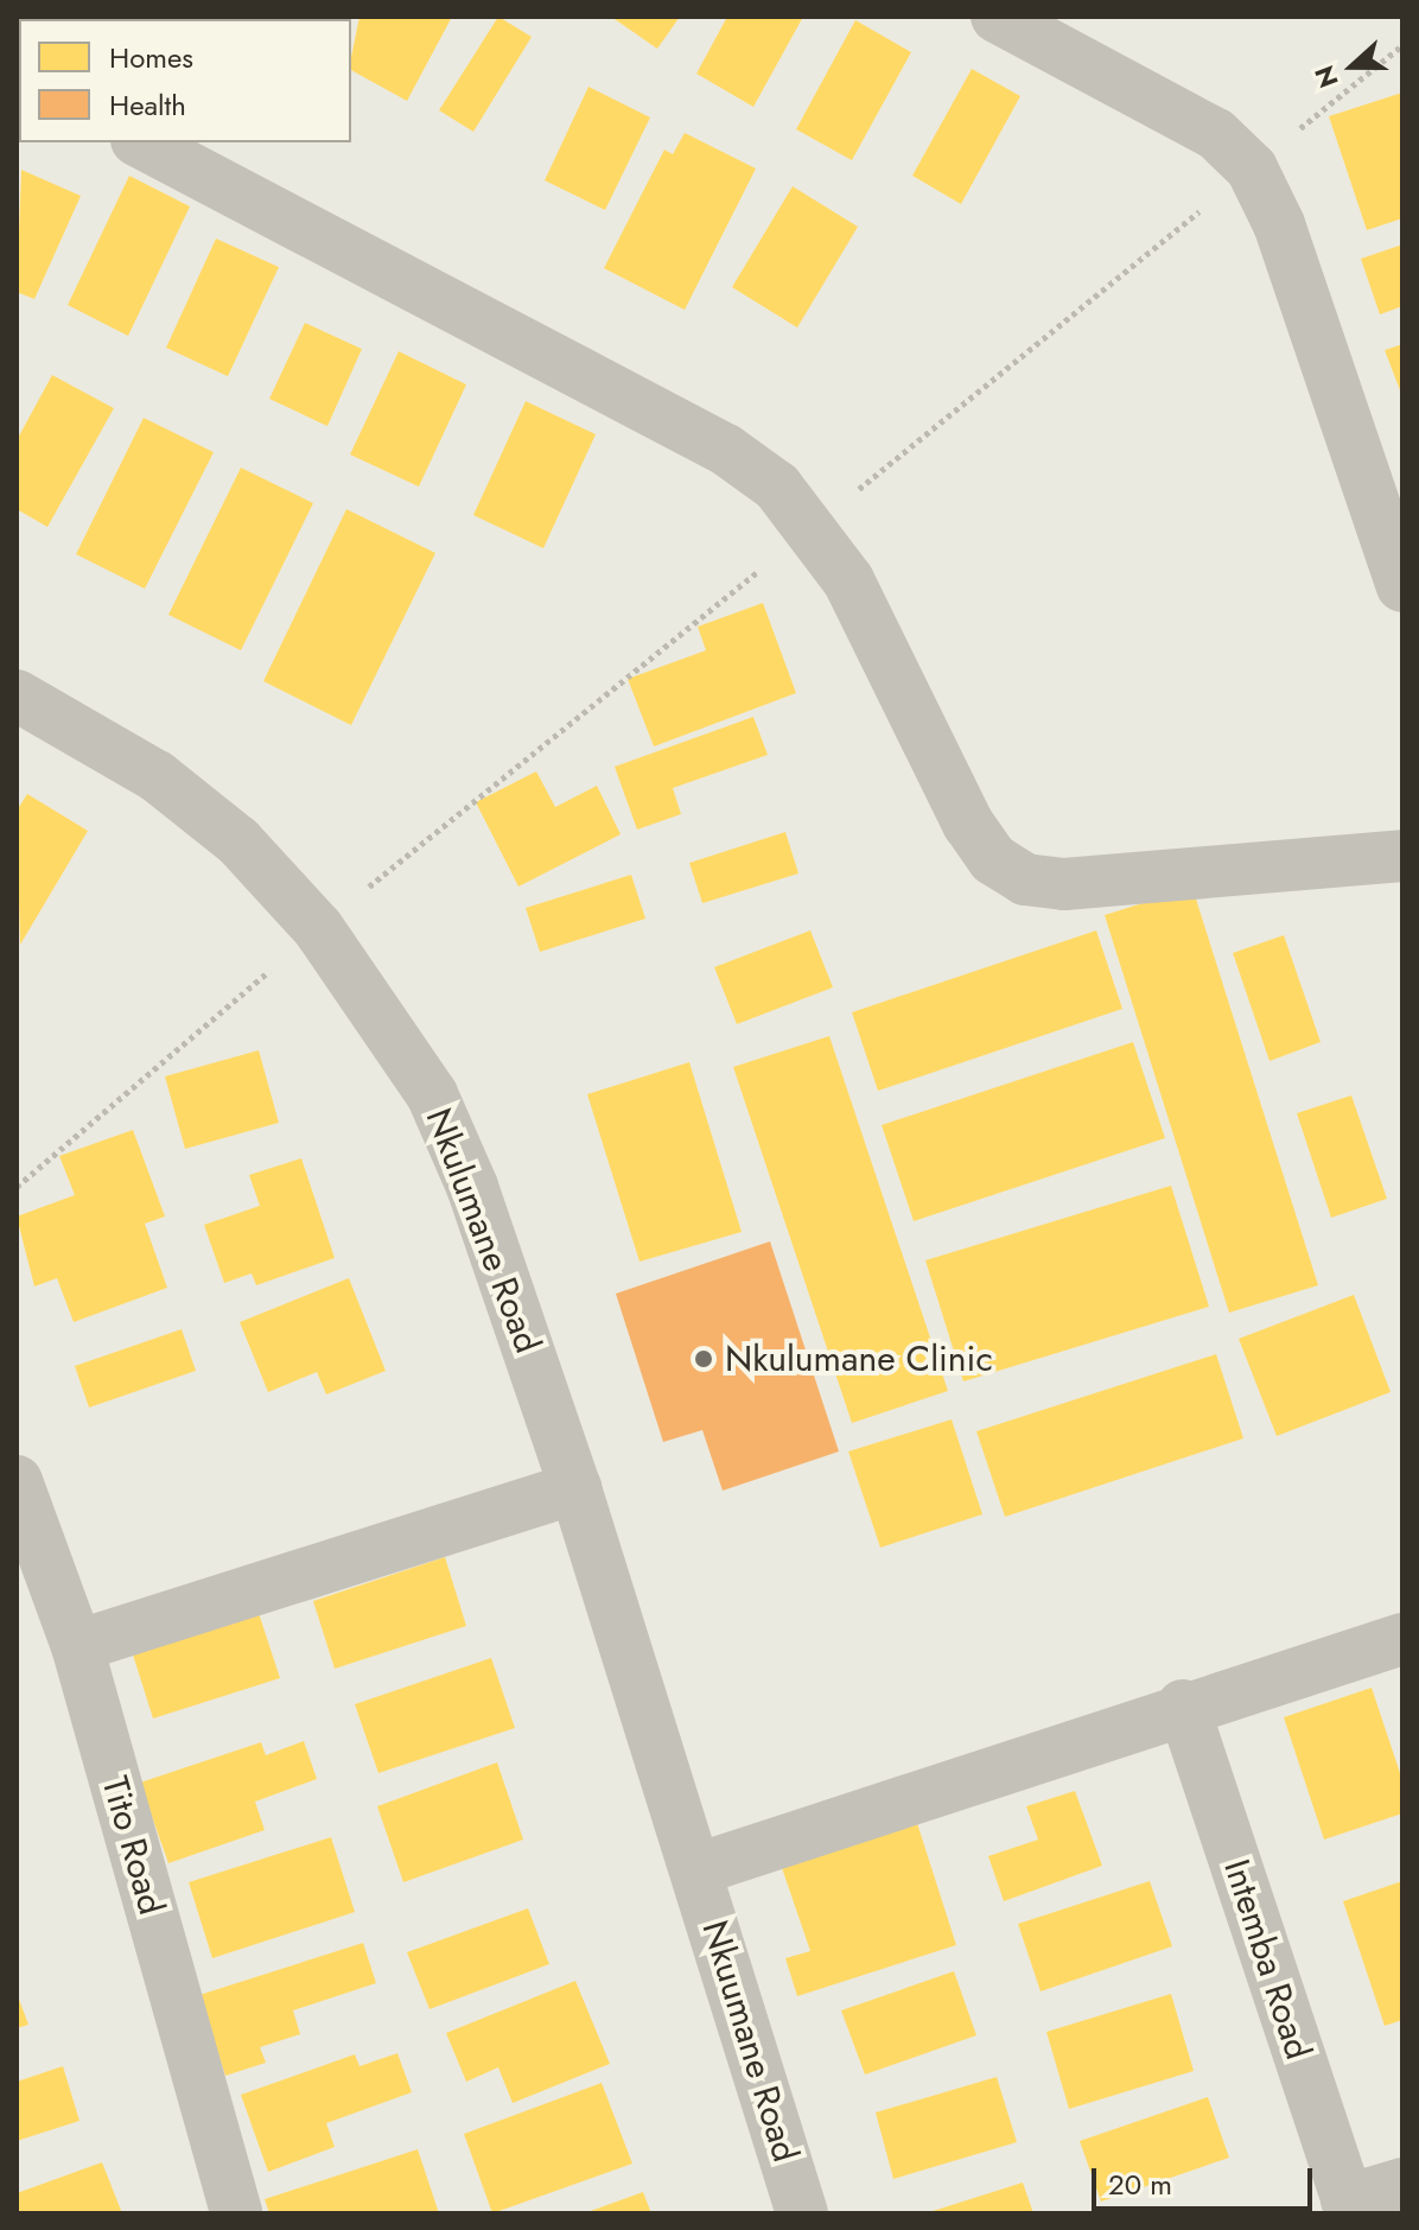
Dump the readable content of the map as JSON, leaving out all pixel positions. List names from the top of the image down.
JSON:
{
  "streets": {
    "street": [
      "Nkulumane Road",
      "Tito Road",
      "Intemba Road",
      "Nkuumane Road"
    ]
  },
  "crossings": [
    ["Nkulumane Road", "Nkuumane Road"]
  ],
  "places": ["Nkulumane Clinic"],
  "legend": ["Homes", "Health"],
  "scale_bar": "20 m",
  "north": "left"
}
